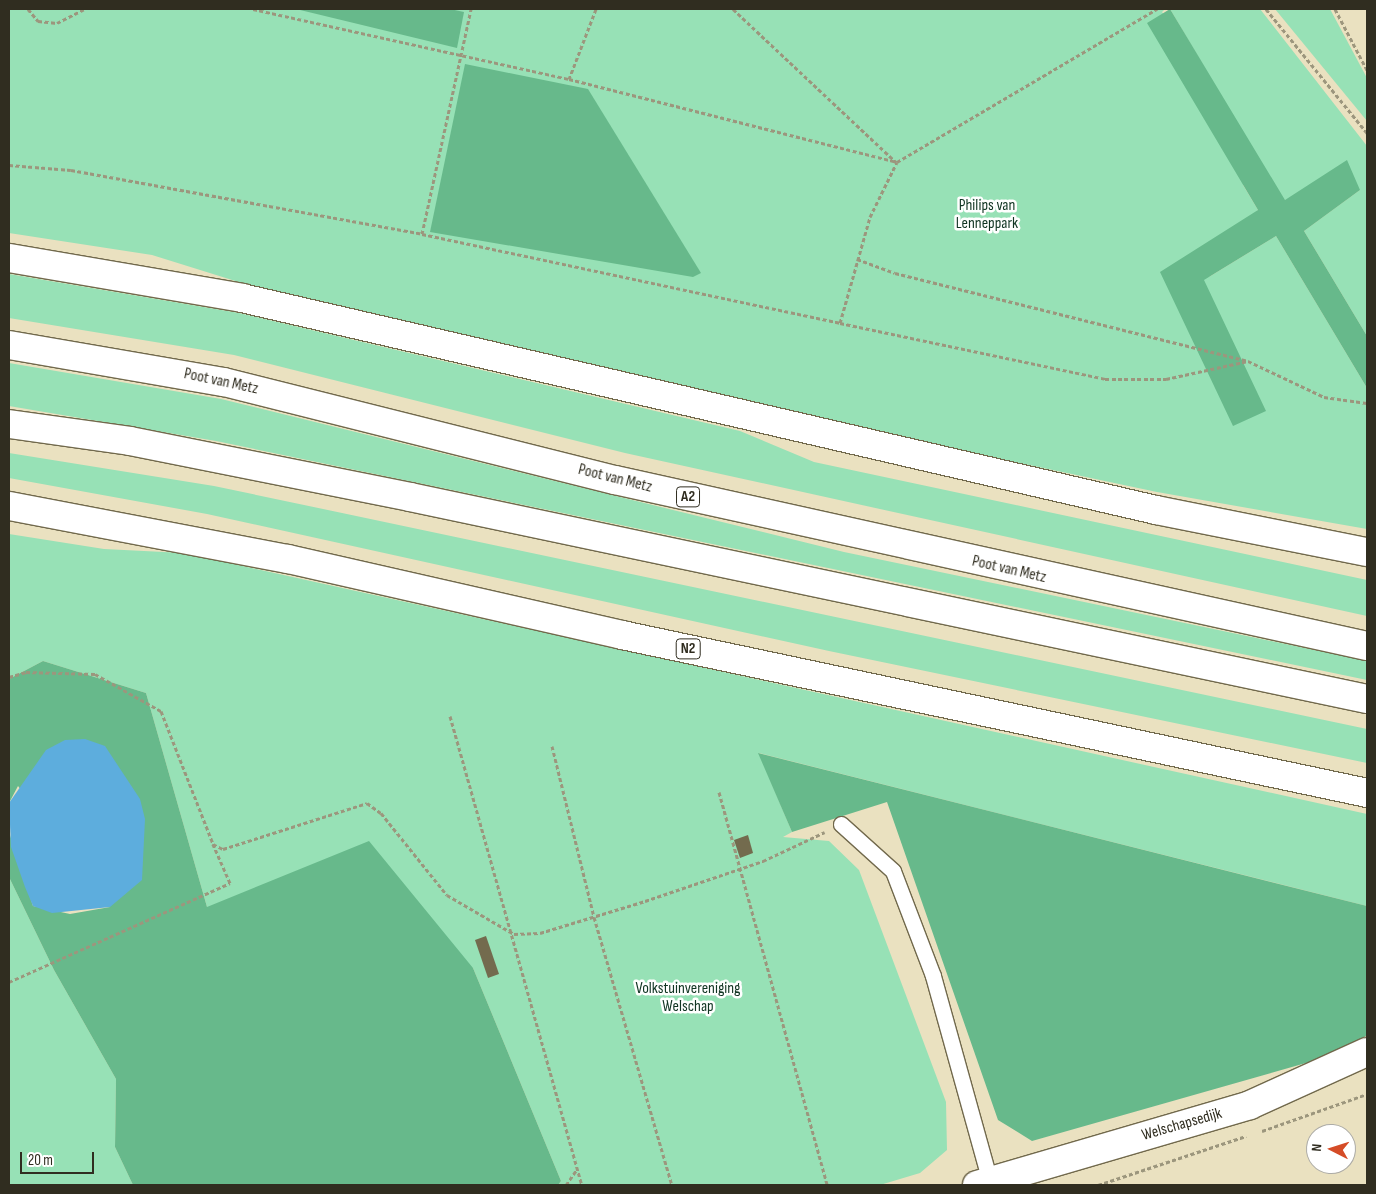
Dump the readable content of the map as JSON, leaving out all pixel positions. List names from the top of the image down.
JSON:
{
  "streets": {
    "main road": [
      "Poot van Metz",
      "A2",
      "N2",
      "Welschapsedijk"
    ]
  },
  "parks": ["Philips van Lenneppark", "Volkstuinvereniging Welschap"],
  "scale_bar": "20 m",
  "north": "left"
}
